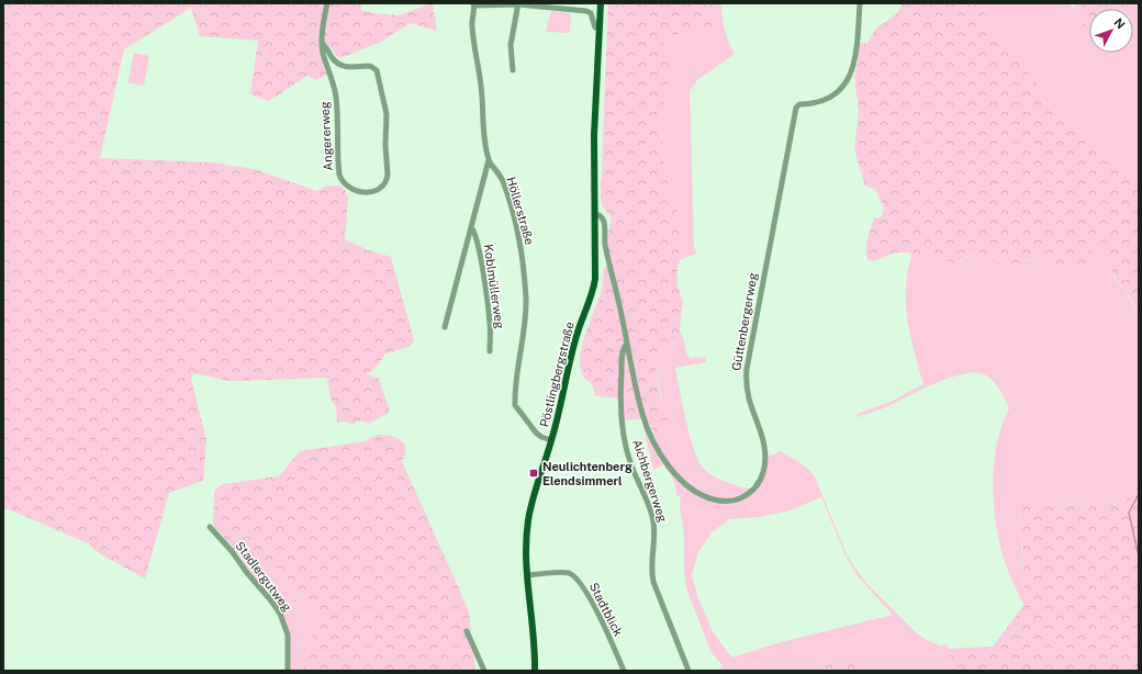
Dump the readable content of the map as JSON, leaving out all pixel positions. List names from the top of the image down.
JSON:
{
  "streets": {
    "main road": ["Pöstlingbergstraße"],
    "street": [
      "Angererweg",
      "Höllerstraße",
      "Koblmüllerweg",
      "Güttenbergerweg",
      "Aichbergerweg",
      "Stadlergutweg",
      "Stadtblick"
    ]
  },
  "crossings": [
    ["Höllerstraße", "Koblmüllerweg"],
    ["Höllerstraße", "Pöstlingbergstraße"],
    ["Güttenbergerweg", "Pöstlingbergstraße"],
    ["Güttenbergerweg", "Aichbergerweg"],
    ["Pöstlingbergstraße", "Stadtblick"]
  ],
  "places": {
    "transit": ["Neulichtenberg Elendsimmerl"]
  },
  "north": "top right"
}
